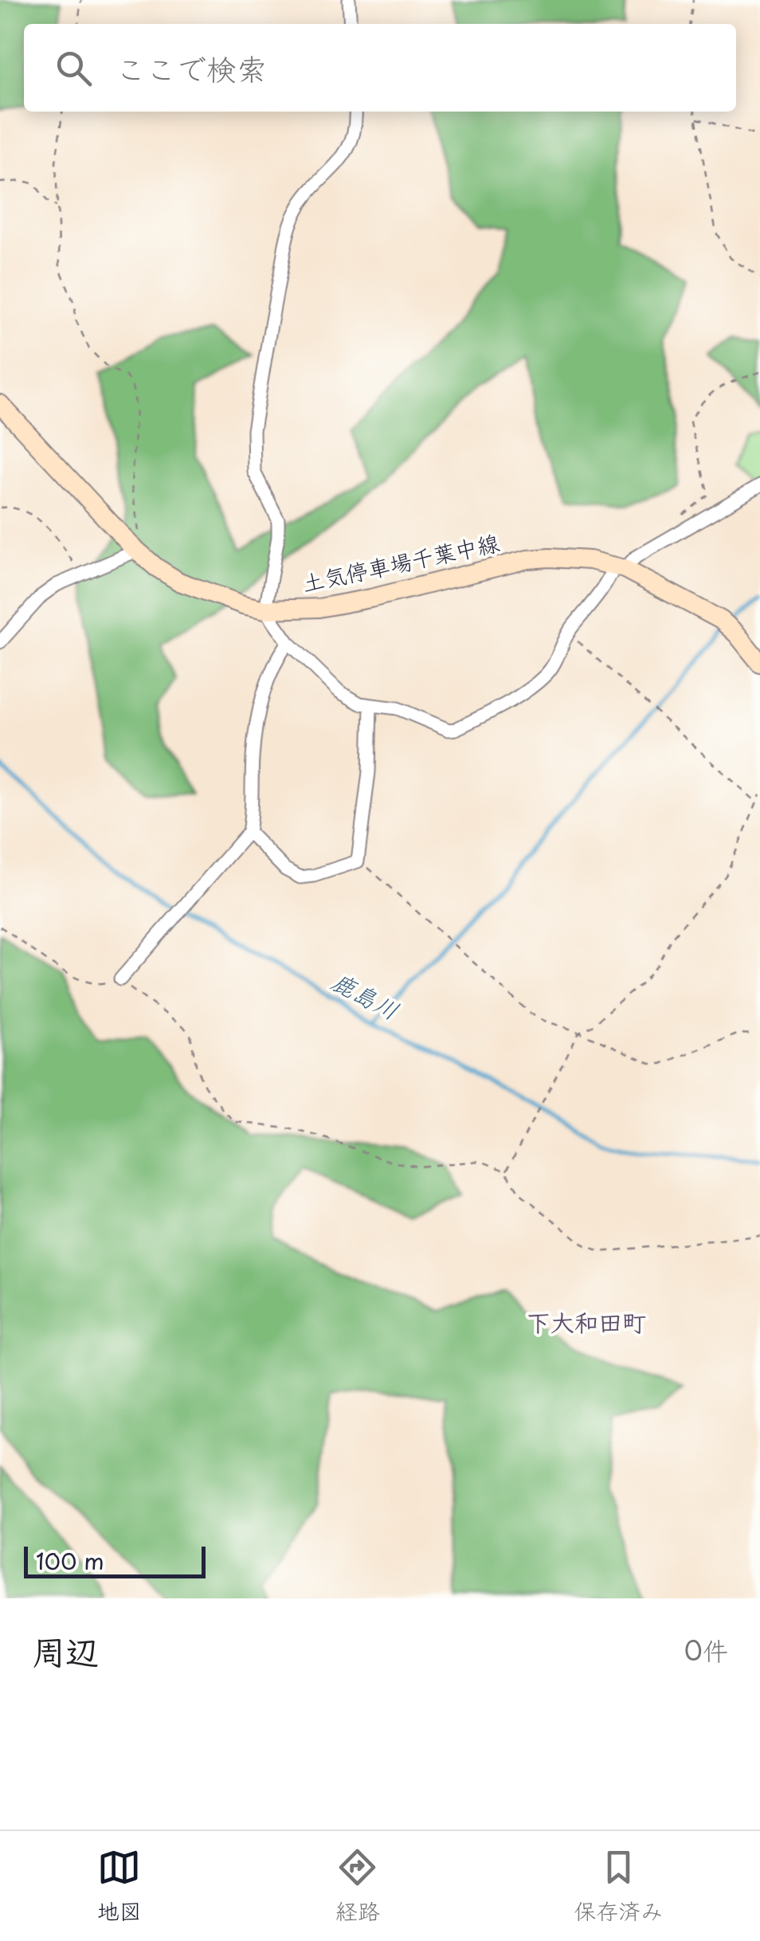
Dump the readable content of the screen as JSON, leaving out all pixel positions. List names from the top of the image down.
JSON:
{
  "streets": {
    "main road": ["土気停車場千葉中線"]
  },
  "districts": ["下大和田町"],
  "water": ["鹿島川"],
  "scale_bar": "100 m",
  "page": {
    "search": "ここで検索",
    "scale": "100 m",
    "heading": ["周辺", "0件"],
    "nav": ["地図", "経路", "保存済み"]
  }
}
